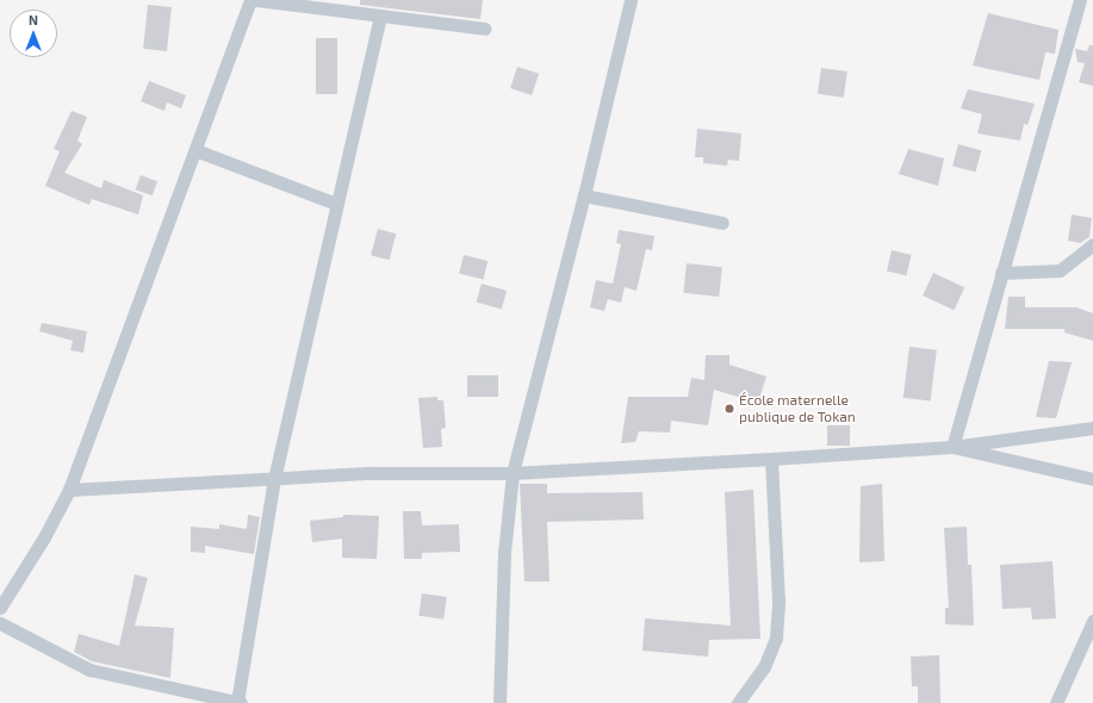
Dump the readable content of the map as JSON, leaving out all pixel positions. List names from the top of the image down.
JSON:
{
  "places": ["École maternelle publique de Tokan"],
  "north": "top"
}
